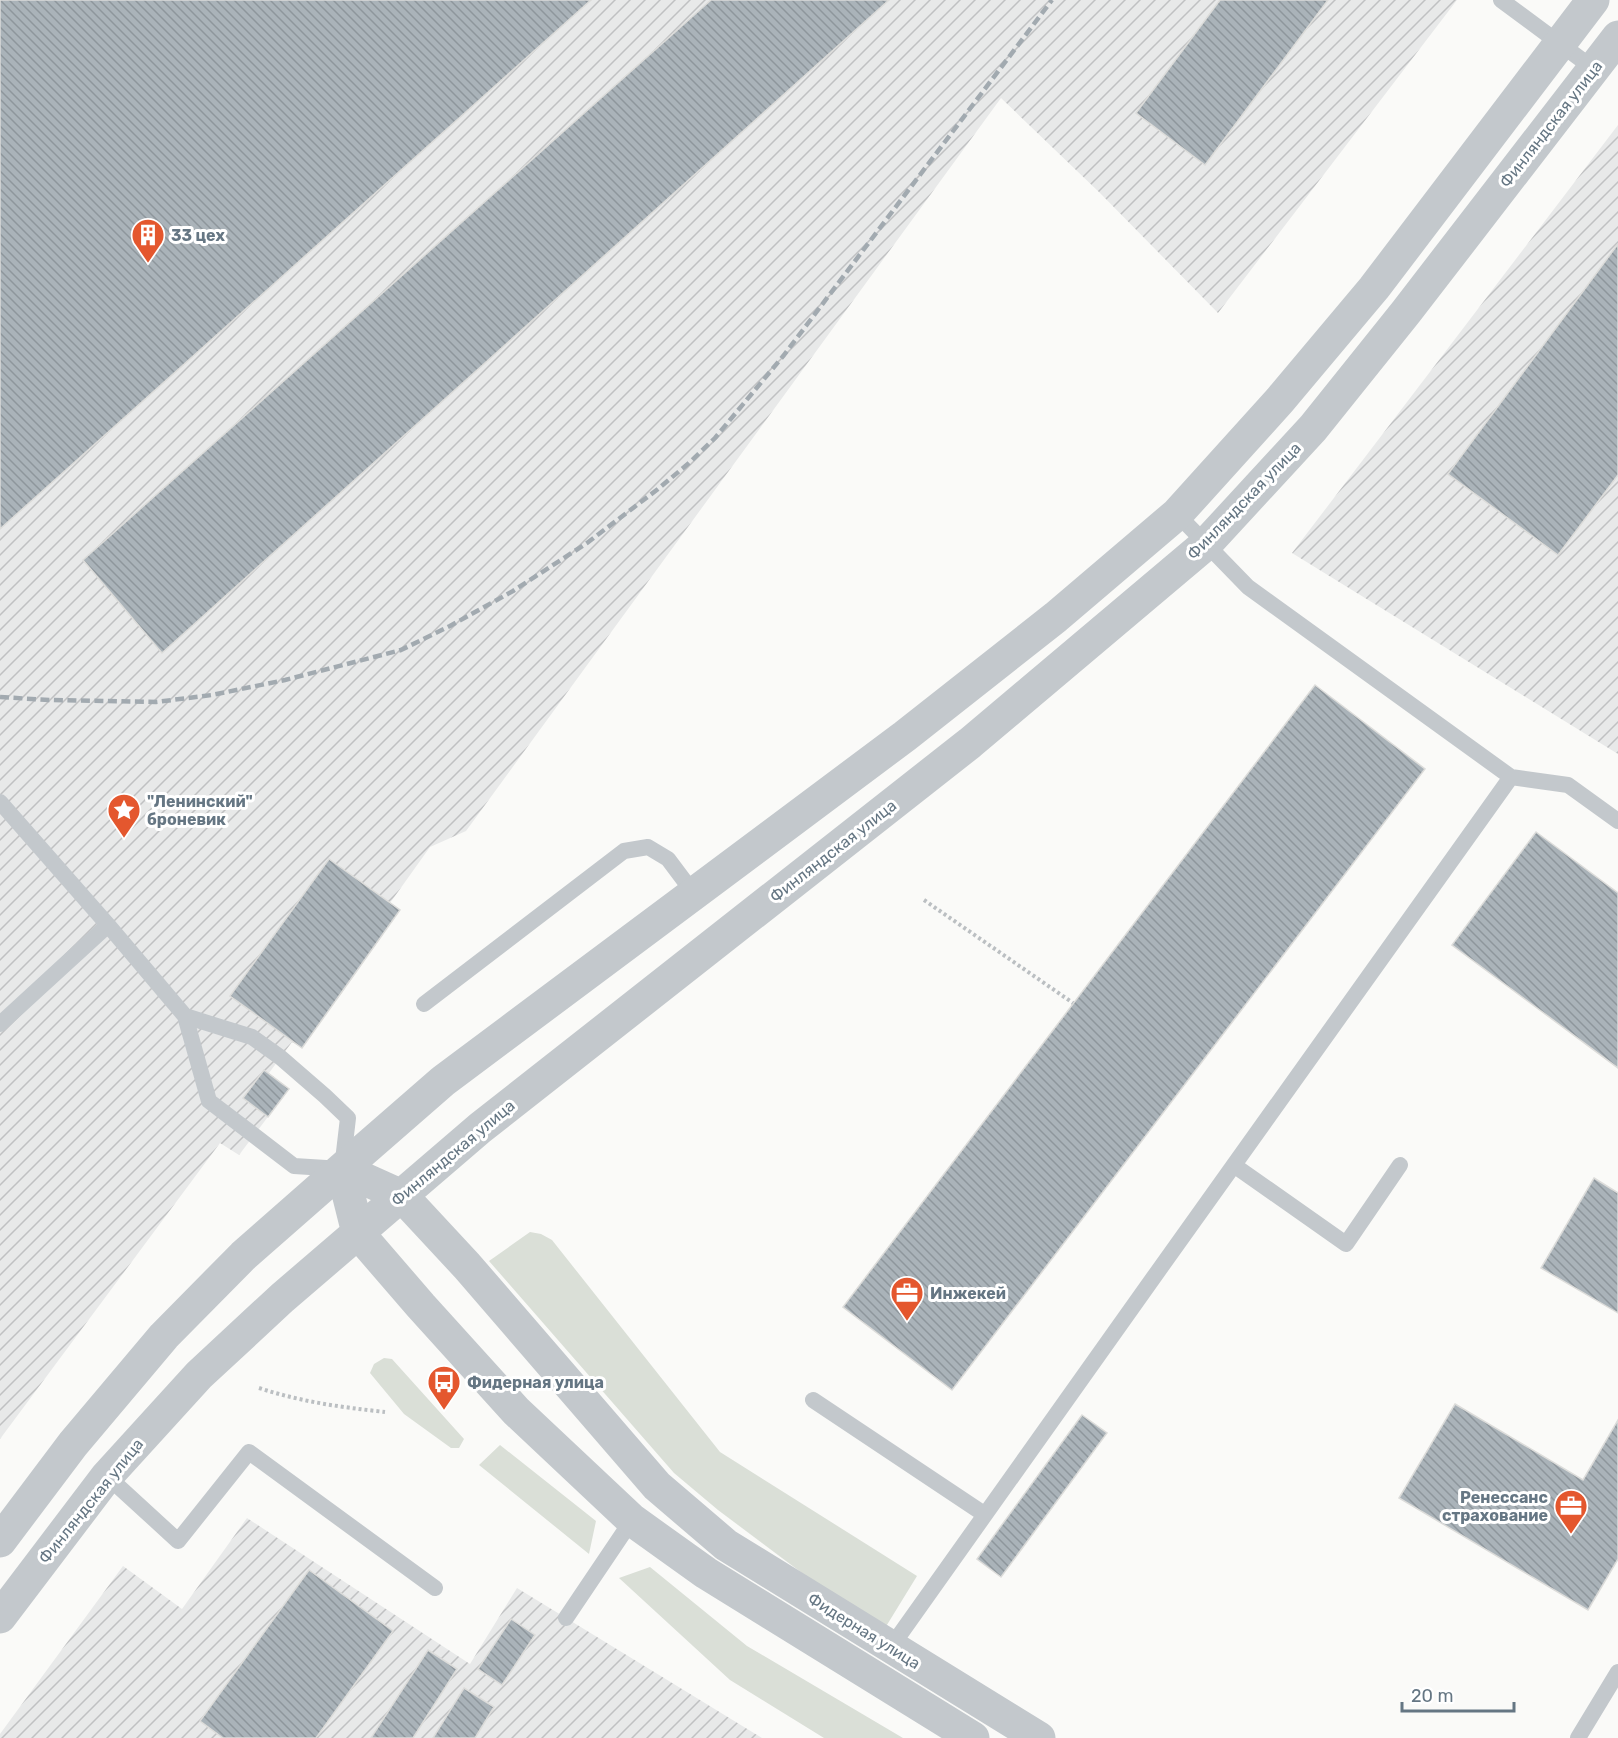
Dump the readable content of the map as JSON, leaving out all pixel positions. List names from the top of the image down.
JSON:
{
  "streets": {
    "street": ["Финляндская улица", "Фидерная улица"]
  },
  "crossings": [
    ["Финляндская улица", "Фидерная улица"]
  ],
  "places": {
    "building": ["33 цех"],
    "place": ["\"Ленинский\" броневик"],
    "office": ["Инжекей", "Ренессанс страхование"],
    "bus stop": ["Фидерная улица"]
  },
  "scale_bar": "20 m"
}
